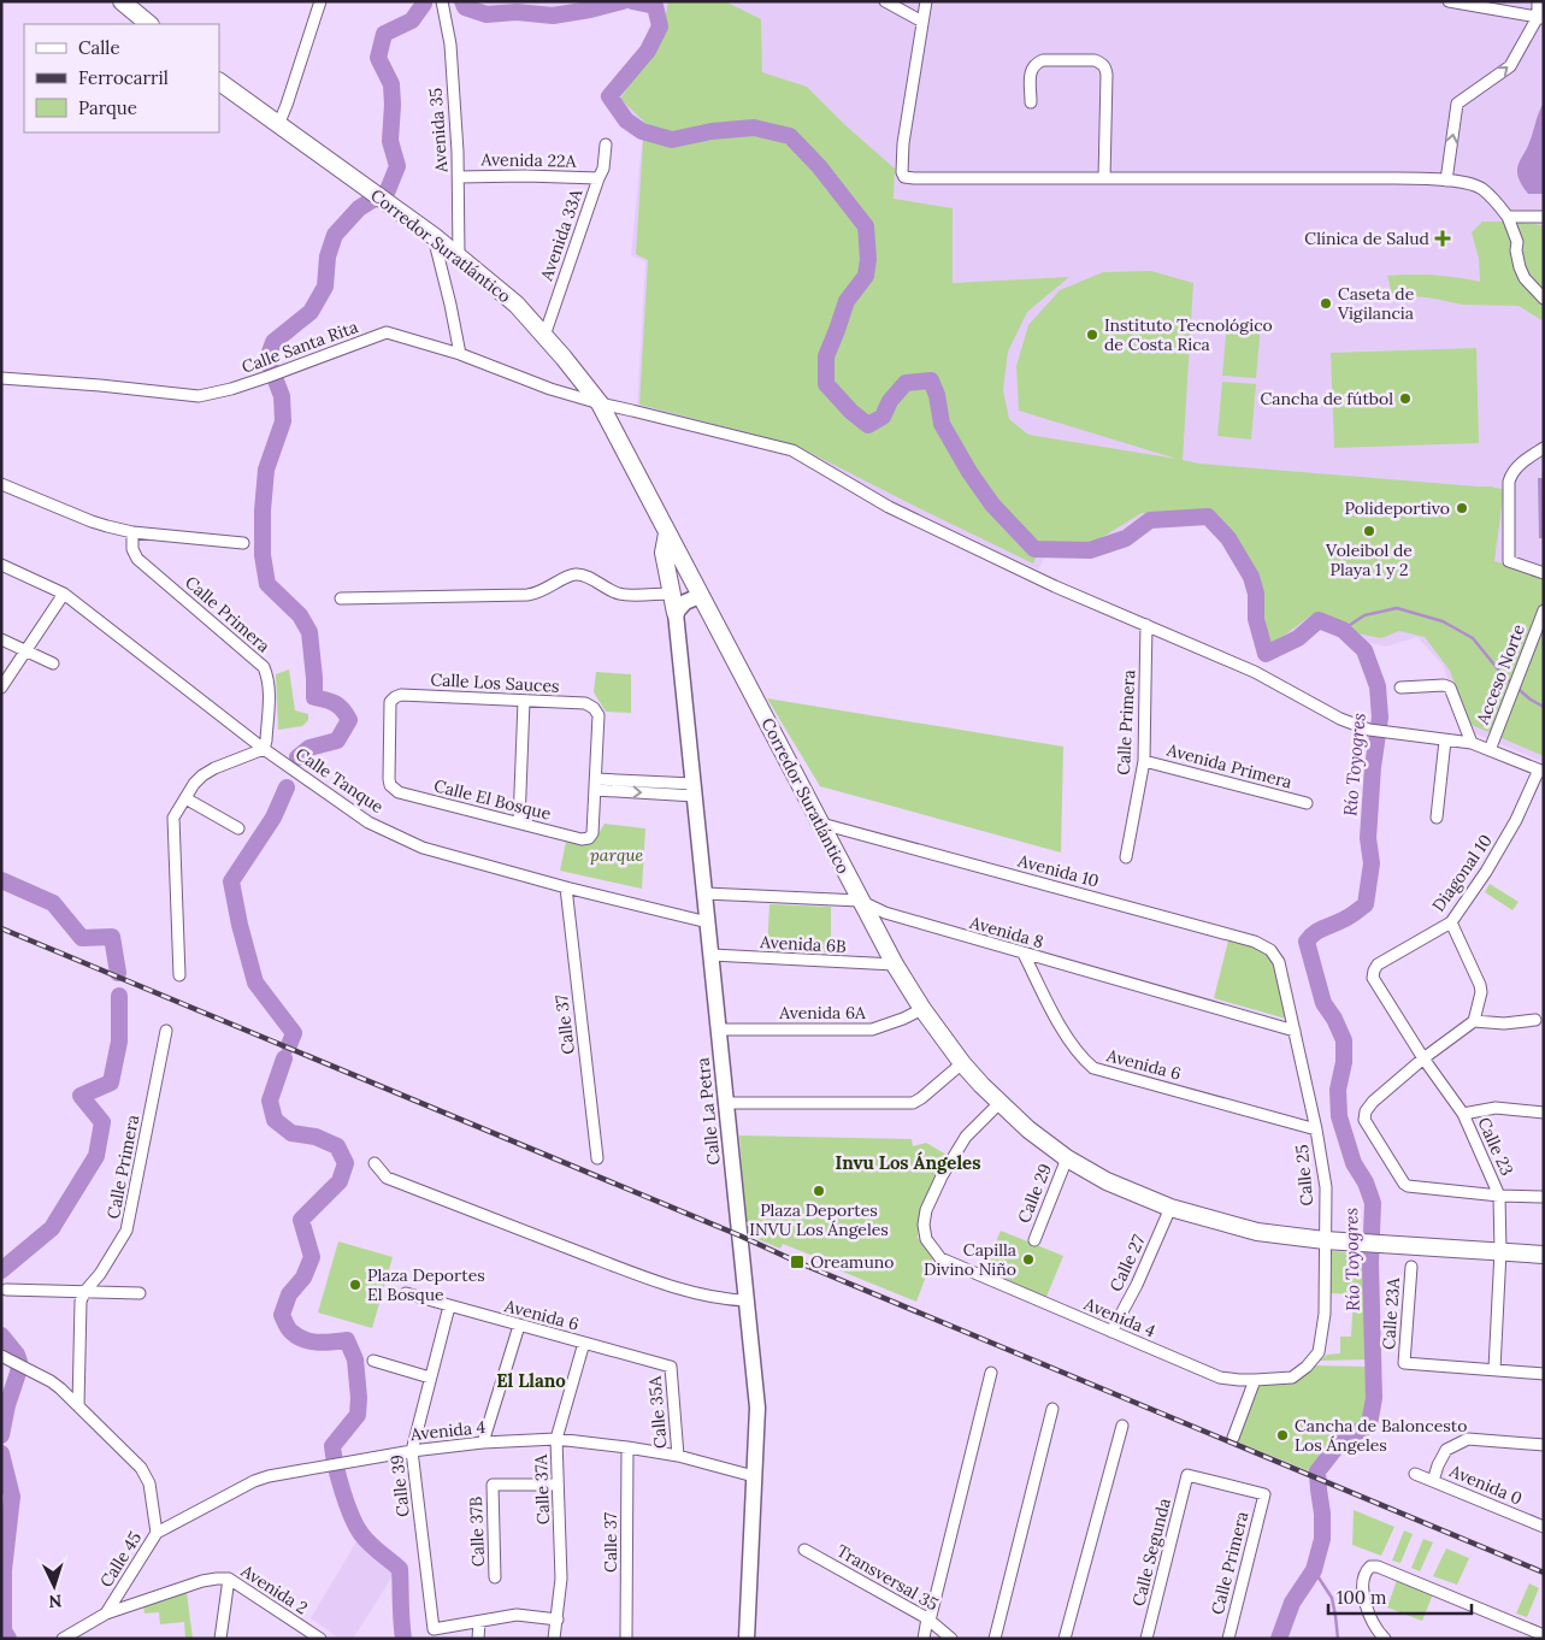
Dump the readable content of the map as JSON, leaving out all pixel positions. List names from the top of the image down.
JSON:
{
  "streets": {
    "main road": ["Corredor Suratlántico"],
    "street": [
      "Avenida 35",
      "Avenida 22A",
      "Avenida 33A",
      "Calle Santa Rita",
      "Calle Primera",
      "Acceso Norte",
      "Calle Los Sauces",
      "Avenida Primera",
      "Calle Tanque",
      "Calle El Bosque",
      "Avenida 10",
      "Diagonal 10",
      "Avenida 8",
      "Avenida 6B",
      "Avenida 6A",
      "Calle 37",
      "Avenida 6",
      "Calle La Petra",
      "Calle 23",
      "Calle 25",
      "Calle 29",
      "Calle 27",
      "Calle 23A",
      "Avenida 4",
      "Calle 35A",
      "Avenida 0",
      "Calle 39",
      "Calle 37A",
      "Calle 37B",
      "Calle Segunda",
      "Calle 45",
      "Transversal 35",
      "Avenida 2"
    ]
  },
  "crossings": [
    ["Avenida 35", "Avenida 22A"],
    ["Avenida 35", "Corredor Suratlántico"],
    ["Avenida 22A", "Avenida 33A"],
    ["Avenida 33A", "Corredor Suratlántico"],
    ["Corredor Suratlántico", "Calle Santa Rita"],
    ["Corredor Suratlántico", "Avenida 10"],
    ["Corredor Suratlántico", "Avenida 8"],
    ["Corredor Suratlántico", "Avenida 6B"],
    ["Corredor Suratlántico", "Avenida 6A"],
    ["Corredor Suratlántico", "Calle 23"],
    ["Corredor Suratlántico", "Calle 25"],
    ["Corredor Suratlántico", "Calle 29"],
    ["Corredor Suratlántico", "Calle 27"],
    ["Corredor Suratlántico", "Avenida 4"],
    ["Calle Santa Rita", "Calle Primera"],
    ["Calle Santa Rita", "Acceso Norte"],
    ["Calle Santa Rita", "Diagonal 10"],
    ["Calle Primera", "Avenida Primera"],
    ["Calle Primera", "Calle Tanque"],
    ["Calle Primera", "Calle Segunda"],
    ["Calle Los Sauces", "Calle El Bosque"],
    ["Calle Tanque", "Calle 37"],
    ["Calle Tanque", "Calle La Petra"],
    ["Avenida 10", "Calle 25"],
    ["Diagonal 10", "Calle 23"],
    ["Avenida 8", "Avenida 6"],
    ["Avenida 8", "Calle La Petra"],
    ["Avenida 8", "Calle 25"],
    ["Avenida 6B", "Calle La Petra"],
    ["Avenida 6A", "Calle La Petra"],
    ["Calle 37", "Avenida 4"],
    ["Avenida 6", "Calle 25"],
    ["Avenida 6", "Calle 35A"],
    ["Avenida 6", "Calle 39"],
    ["Avenida 6", "Calle 37A"],
    ["Calle La Petra", "Avenida 4"],
    ["Calle 23", "Calle 23A"],
    ["Calle 25", "Avenida 4"],
    ["Calle 27", "Avenida 4"],
    ["Avenida 4", "Calle 35A"],
    ["Avenida 4", "Calle 39"],
    ["Avenida 4", "Calle 37A"],
    ["Avenida 4", "Calle 45"],
    ["Calle 37A", "Calle 37B"],
    ["Calle 45", "Avenida 2"]
  ],
  "districts": ["Invu Los Ángeles", "El Llano"],
  "water": ["Río Toyogres"],
  "parks": ["parque"],
  "places": {
    "health": ["Clínica de Salud"],
    "other": [
      "Caseta de Vigilancia",
      "Instituto Tecnológico de Costa Rica",
      "Cancha de fútbol",
      "Polideportivo",
      "Voleibol de Playa 1 y 2",
      "Plaza Deportes INVU Los Ángeles",
      "Capilla Divino Niño",
      "Plaza Deportes El Bosque",
      "Cancha de Baloncesto Los Ángeles"
    ],
    "transit": ["Oreamuno"]
  },
  "legend": ["Calle", "Ferrocarril", "Parque"],
  "scale_bar": "100 m",
  "north": "bottom"
}
